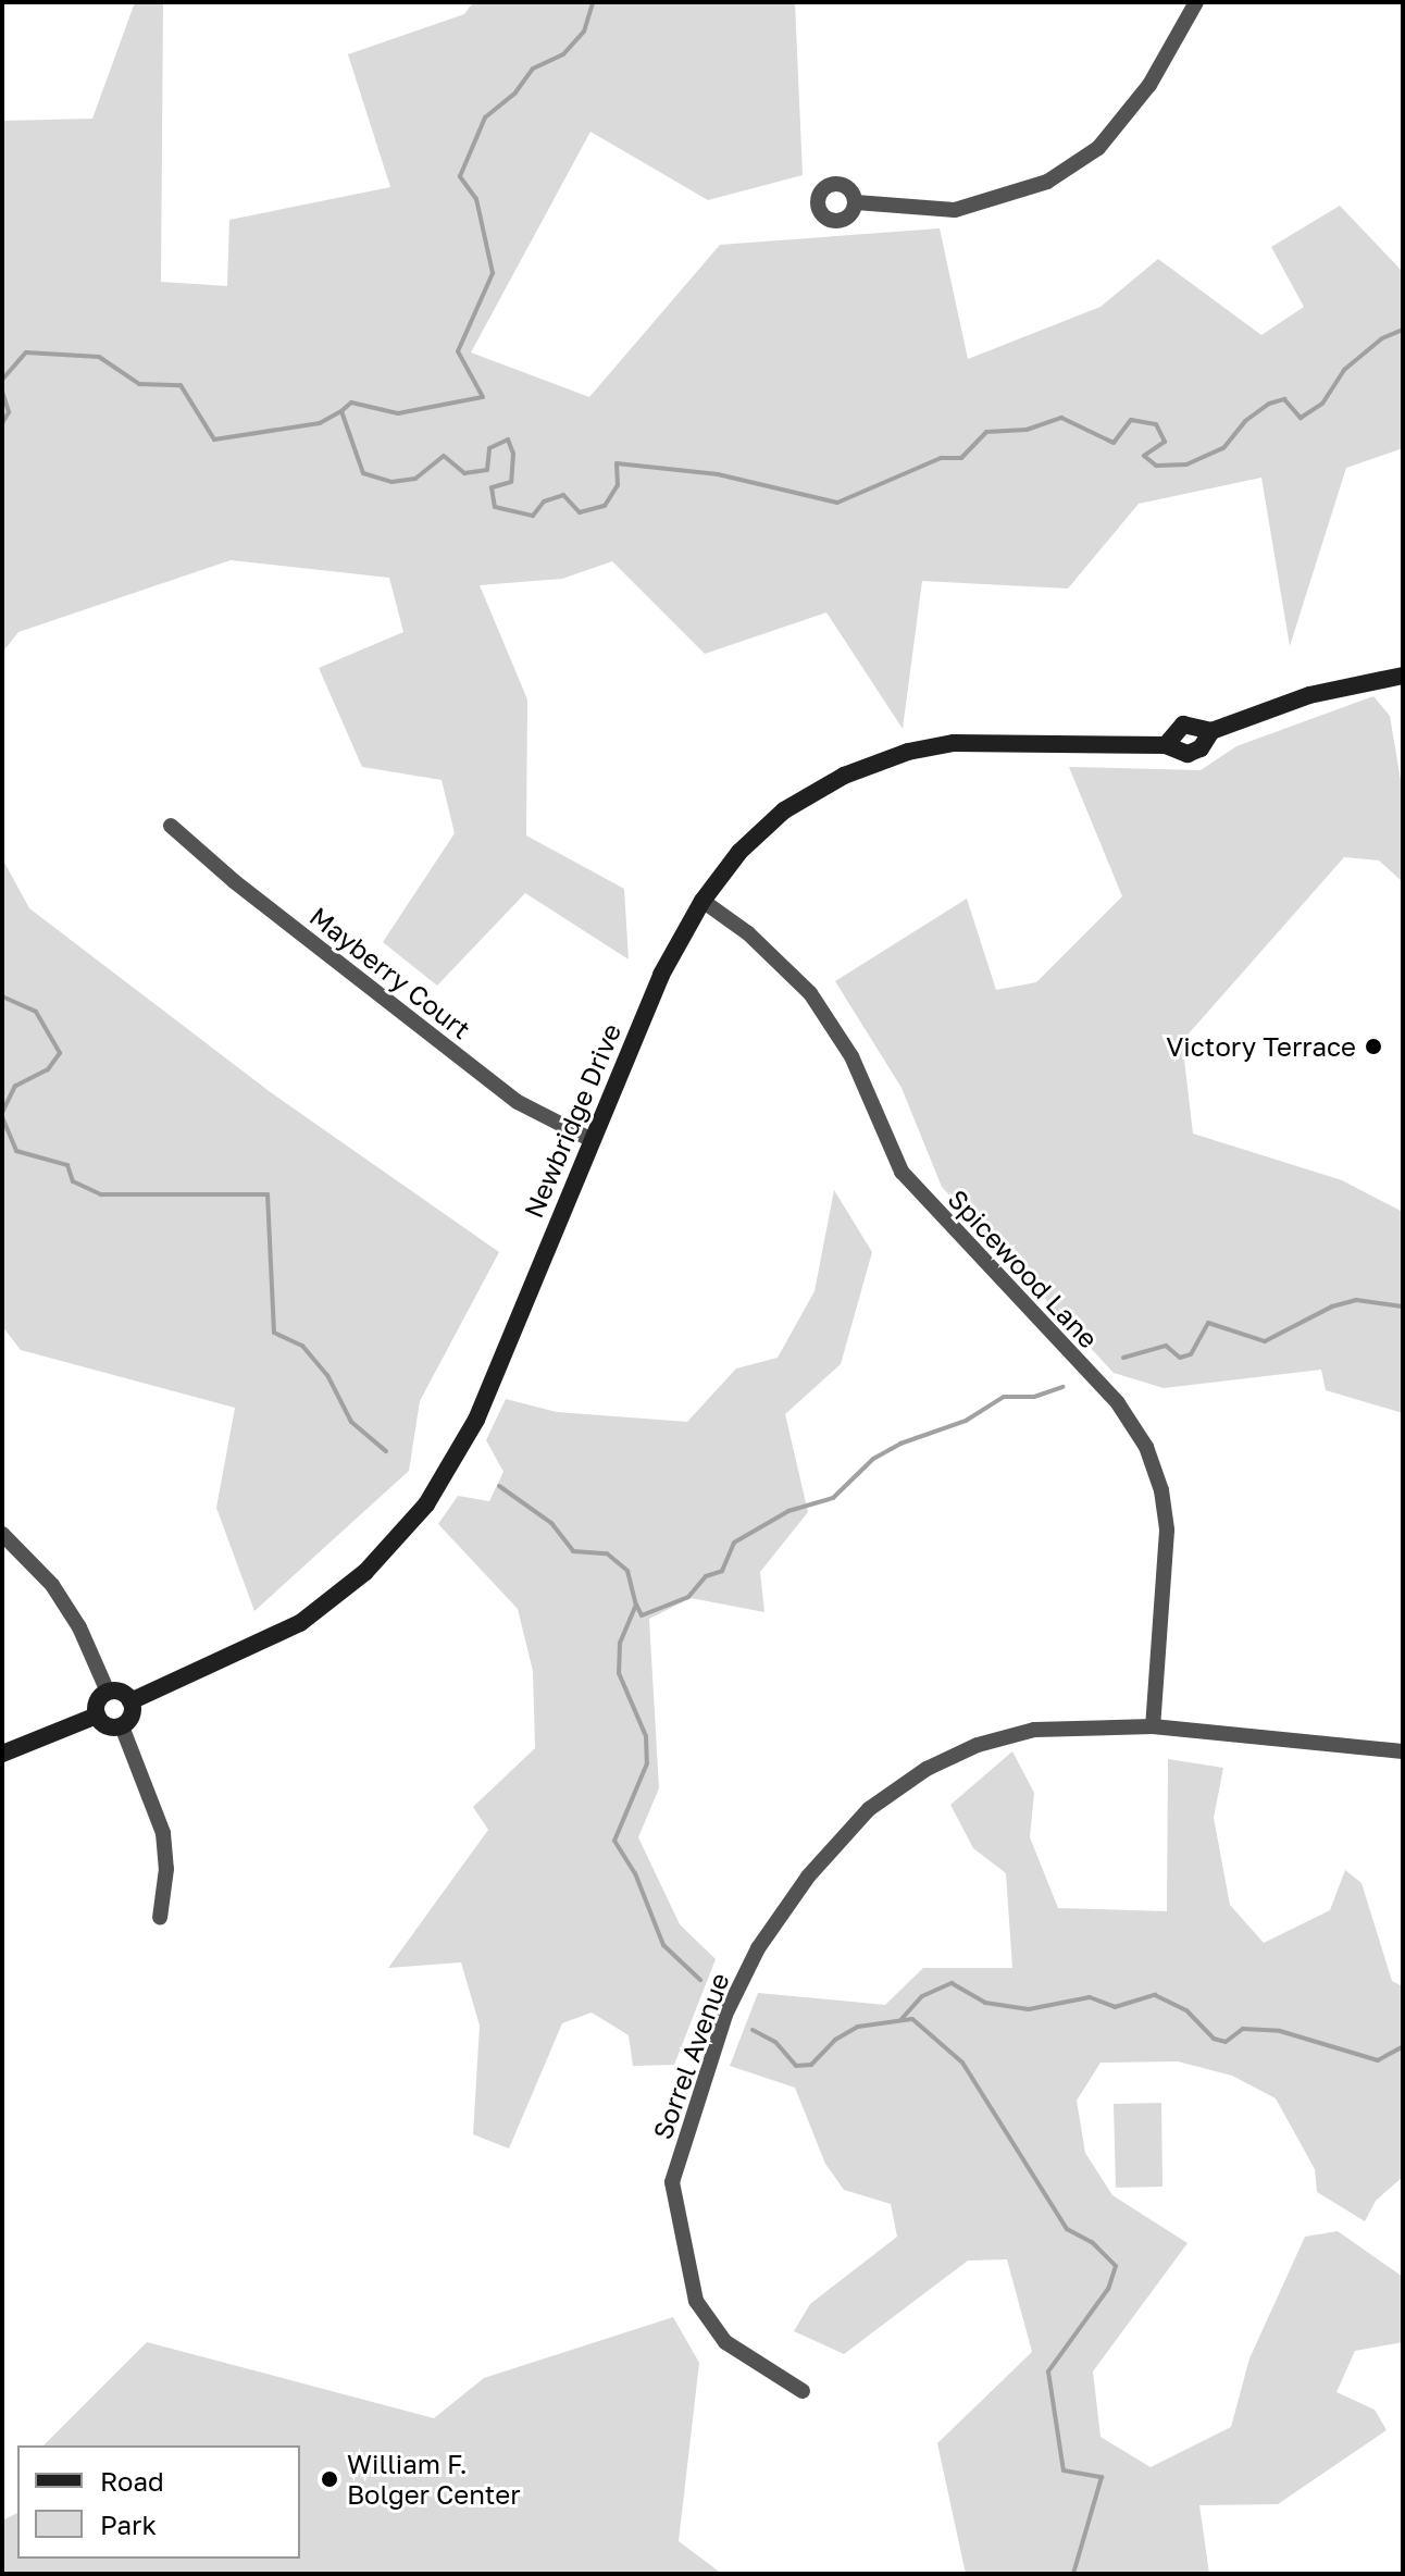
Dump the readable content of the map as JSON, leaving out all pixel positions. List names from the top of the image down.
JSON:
{
  "streets": {
    "street": [
      "Mayberry Court",
      "Newbridge Drive",
      "Spicewood Lane",
      "Sorrel Avenue"
    ]
  },
  "crossings": [
    ["Mayberry Court", "Newbridge Drive"],
    ["Newbridge Drive", "Spicewood Lane"],
    ["Spicewood Lane", "Sorrel Avenue"]
  ],
  "places": ["Victory Terrace", "William F. Bolger Center"],
  "legend": ["Road", "Park"]
}
